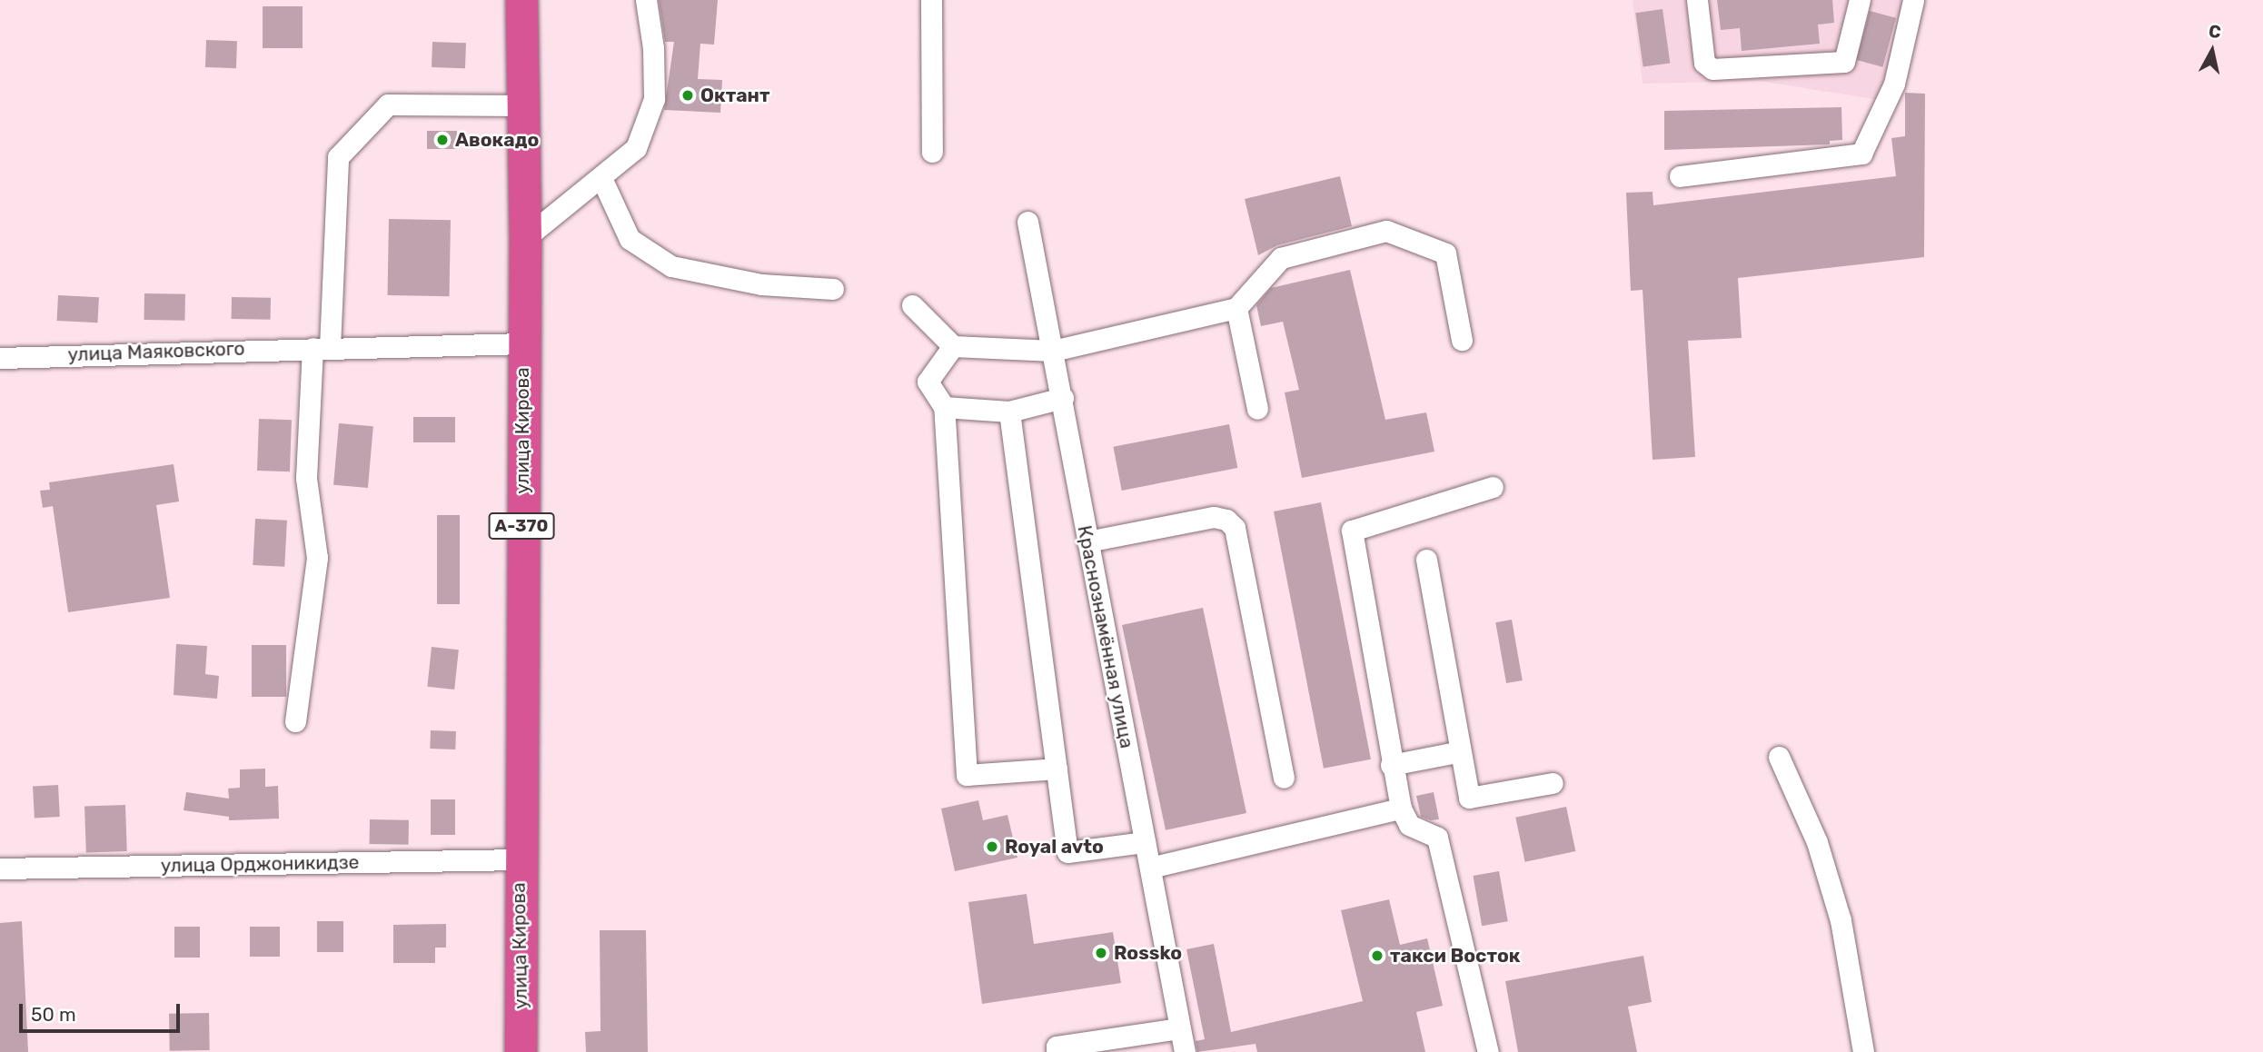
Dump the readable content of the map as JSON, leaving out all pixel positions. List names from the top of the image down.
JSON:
{
  "streets": {
    "highway": ["улица Кирова", "А-370"],
    "street": ["улица Маяковского", "Краснознамённая улица", "улица Орджоникидзе"]
  },
  "crossings": [
    ["улица Маяковского", "улица Кирова"],
    ["улица Кирова", "улица Орджоникидзе"]
  ],
  "places": [
    "Октант",
    "Авокадо",
    "Royal avto",
    "Rossko",
    "такси Восток"
  ],
  "scale_bar": "50 m",
  "north": "top"
}
